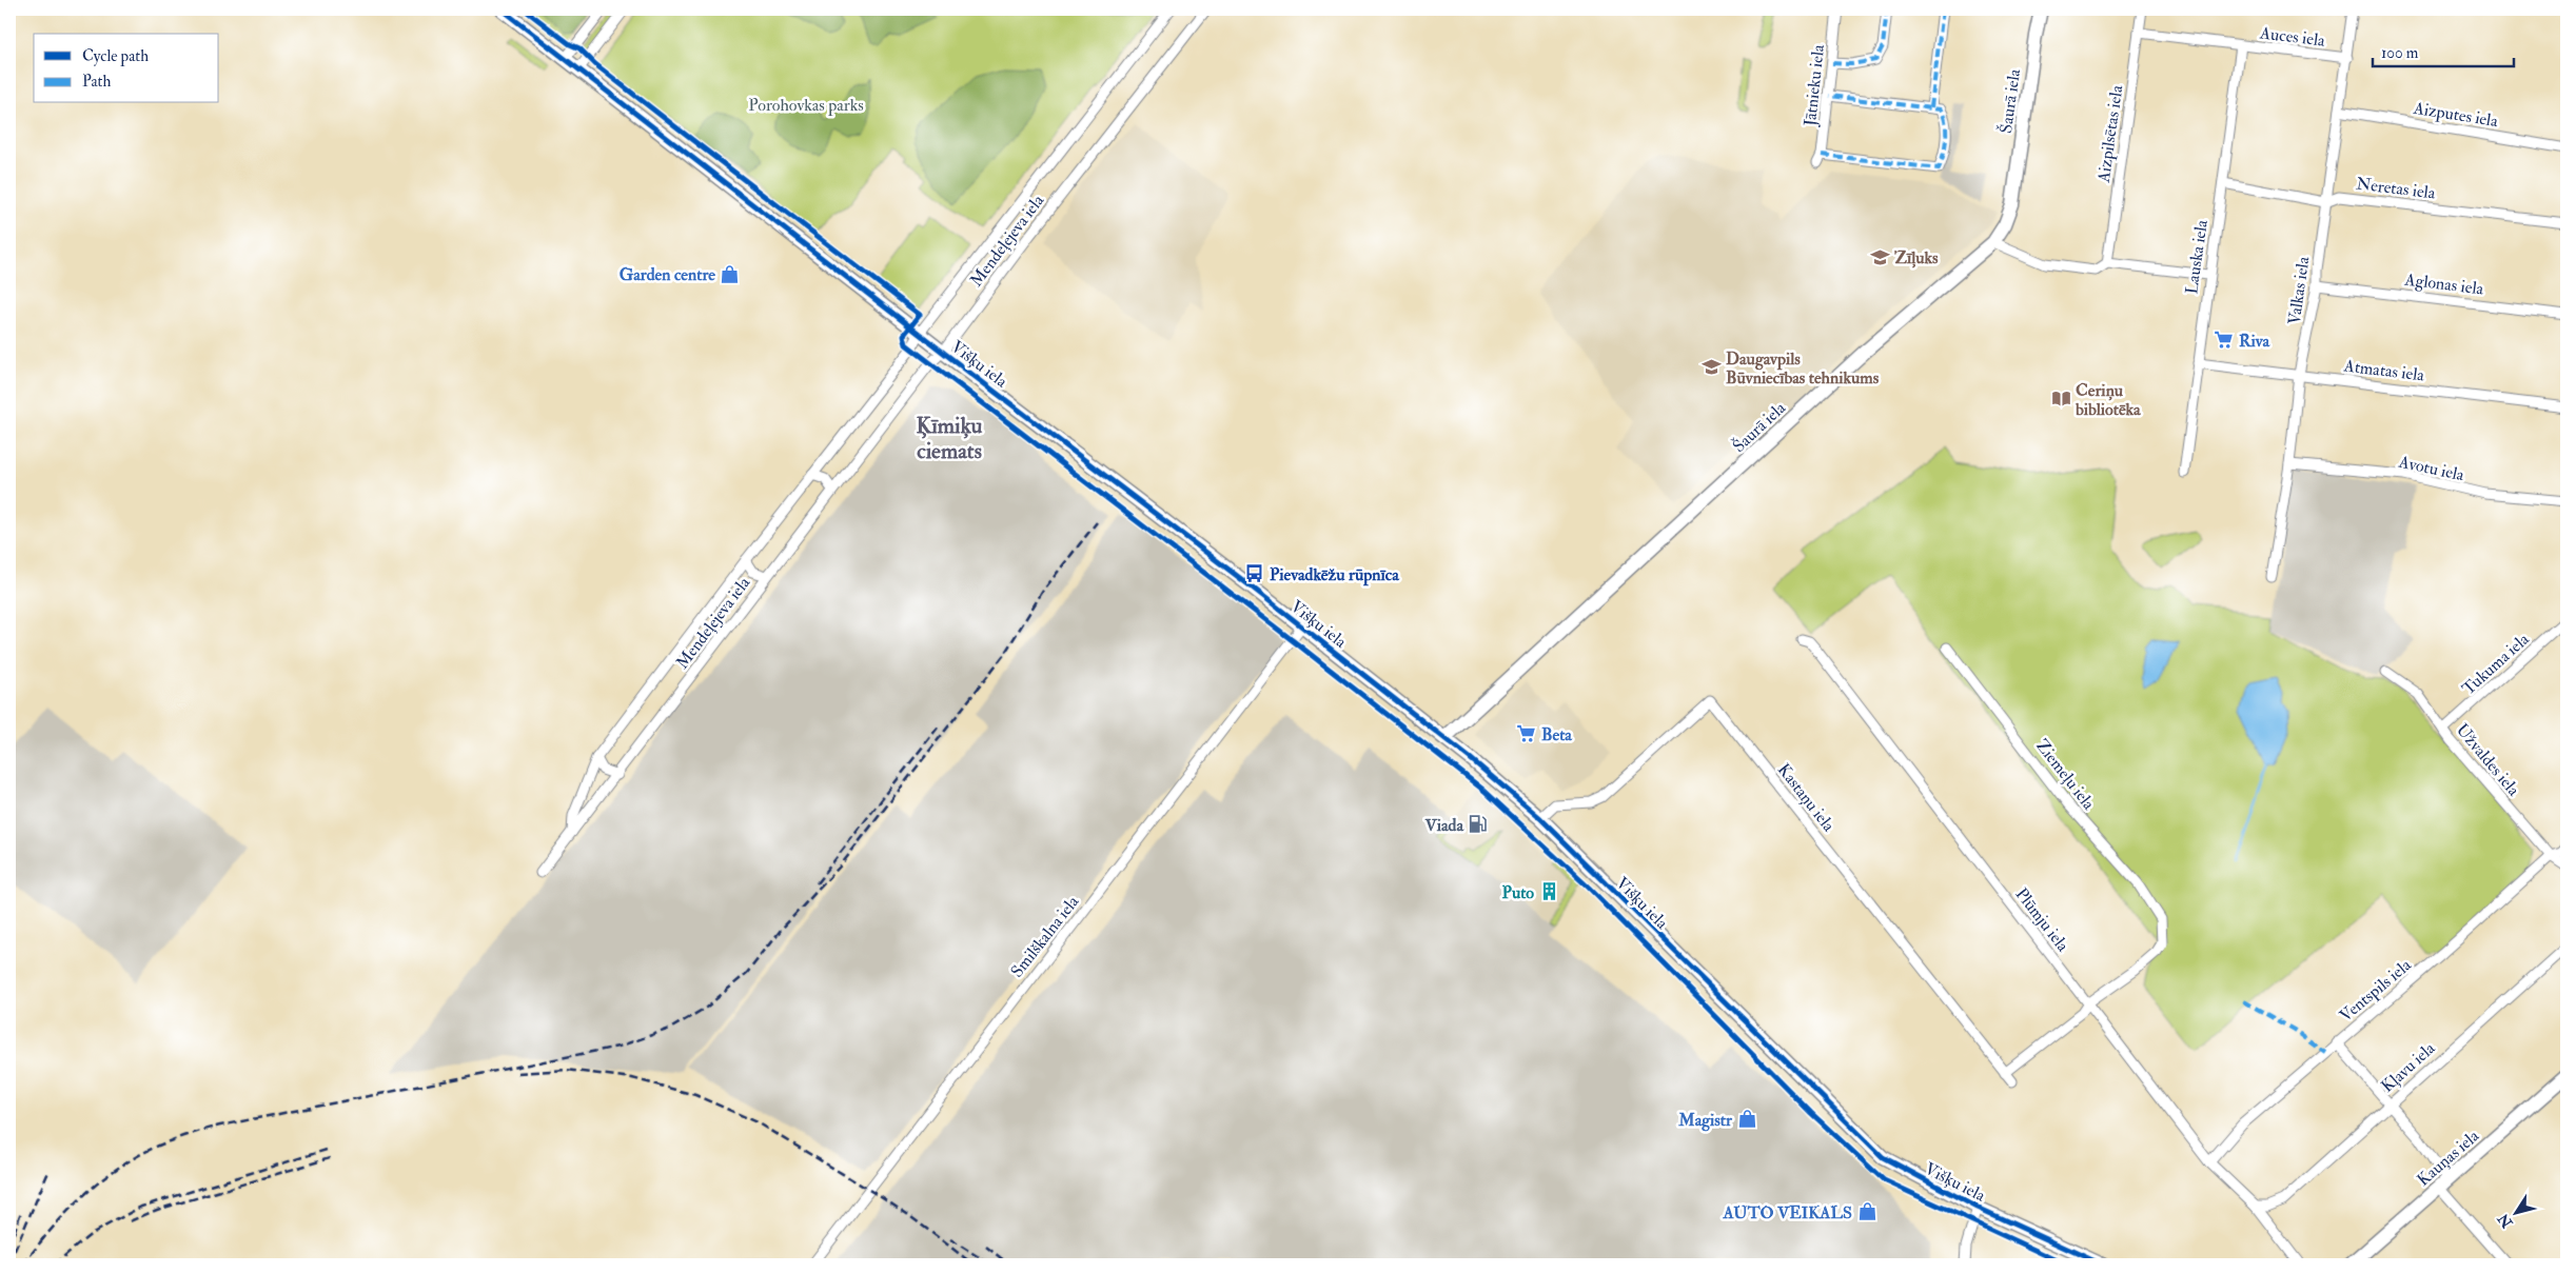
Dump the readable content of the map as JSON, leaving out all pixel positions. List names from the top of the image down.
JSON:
{
  "streets": {
    "street": [
      "Auces iela",
      "Jātnieku iela",
      "Šaurā iela",
      "Aizputes iela",
      "Aizpilsētas iela",
      "Neretas iela",
      "Mendeļejeva iela",
      "Lauska iela",
      "Aglonas iela",
      "Valkas iela",
      "Višķu iela",
      "Atmatas iela",
      "Avotu iela",
      "Tukuma iela",
      "Užvaldes iela",
      "Ziemeļu iela",
      "Kastaņu iela",
      "Plūmju iela",
      "Smilškalna iela",
      "Ventspils iela",
      "Kļavu iela",
      "Kauņas iela"
    ]
  },
  "crossings": [
    ["Auces iela", "Aizpilsētas iela"],
    ["Auces iela", "Lauska iela"],
    ["Auces iela", "Valkas iela"],
    ["Šaurā iela", "Višķu iela"],
    ["Aizputes iela", "Valkas iela"],
    ["Neretas iela", "Lauska iela"],
    ["Neretas iela", "Valkas iela"],
    ["Mendeļejeva iela", "Višķu iela"],
    ["Lauska iela", "Atmatas iela"],
    ["Aglonas iela", "Valkas iela"],
    ["Valkas iela", "Atmatas iela"],
    ["Valkas iela", "Avotu iela"],
    ["Višķu iela", "Kastaņu iela"],
    ["Višķu iela", "Smilškalna iela"],
    ["Tukuma iela", "Užvaldes iela"],
    ["Užvaldes iela", "Ventspils iela"],
    ["Ziemeļu iela", "Plūmju iela"],
    ["Plūmju iela", "Ventspils iela"],
    ["Plūmju iela", "Kļavu iela"]
  ],
  "districts": ["Ķīmiķu ciemats"],
  "parks": ["Porohovkas parks"],
  "places": {
    "school or university": ["Zīļuks", "Daugavpils Būvniecības tehnikums"],
    "shop": ["Garden centre", "Magistr", "AUTO VEIKALS"],
    "supermarket": ["Riva", "Beta"],
    "library": ["Ceriņu bibliotēka"],
    "bus stop": ["Pievadkēžu rūpnīca"],
    "fuel station": ["Viada"],
    "building": ["Puto"]
  },
  "legend": ["Cycle path", "Path"],
  "scale_bar": "100 m",
  "north": "bottom left"
}
